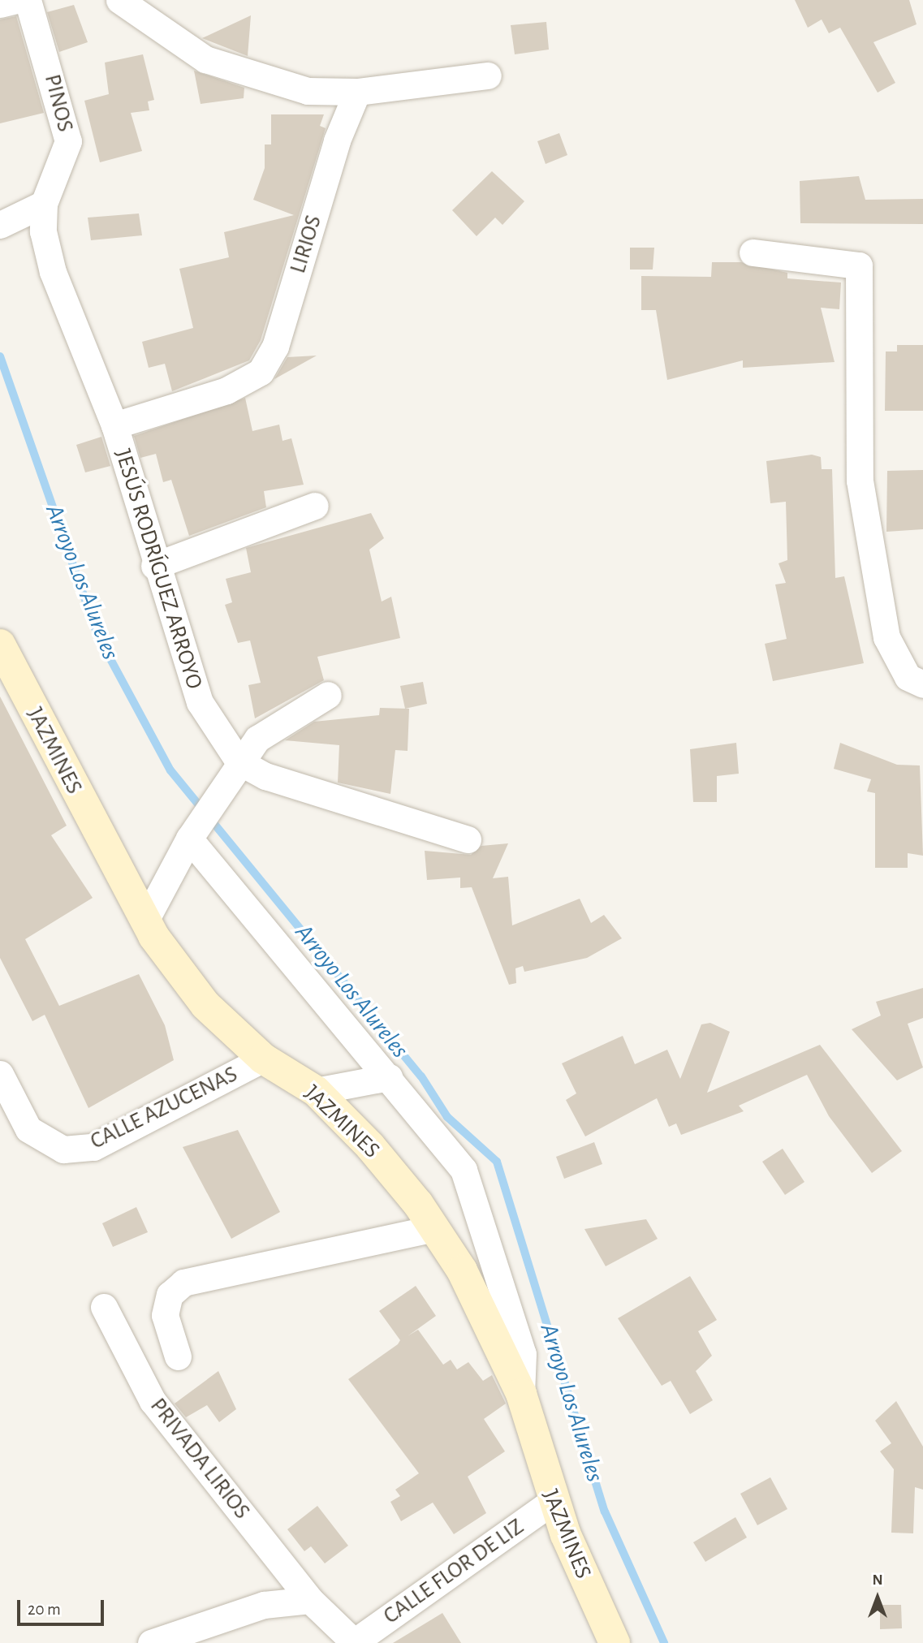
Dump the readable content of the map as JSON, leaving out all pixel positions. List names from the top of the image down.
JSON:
{
  "streets": {
    "main road": ["JAZMINES"],
    "street": [
      "PINOS",
      "LIRIOS",
      "JESÚS RODRÍGUEZ ARROYO",
      "CALLE AZUCENAS",
      "PRIVADA LIRIOS",
      "CALLE FLOR DE LIZ"
    ]
  },
  "crossings": [
    ["PINOS", "JESÚS RODRÍGUEZ ARROYO"],
    ["LIRIOS", "JESÚS RODRÍGUEZ ARROYO"],
    ["JAZMINES", "CALLE AZUCENAS"],
    ["JAZMINES", "CALLE FLOR DE LIZ"],
    ["PRIVADA LIRIOS", "CALLE FLOR DE LIZ"]
  ],
  "water": ["Arroyo Los Alureles"],
  "scale_bar": "20 m",
  "north": "top"
}
